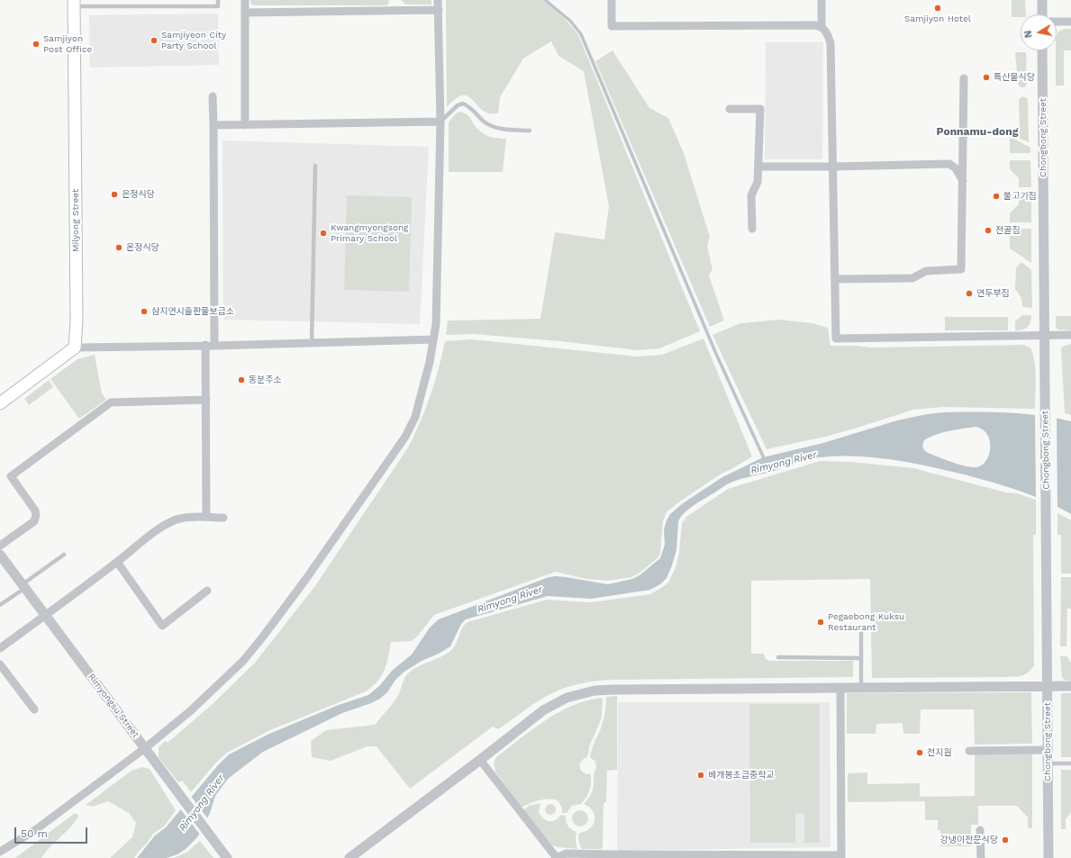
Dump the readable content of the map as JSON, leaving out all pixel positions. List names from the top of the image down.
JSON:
{
  "streets": {
    "main road": ["Milyong Street"],
    "street": ["Chongbong Street", "Rimyongsu Street"]
  },
  "districts": ["Ponnamu-dong"],
  "water": ["Rimyong River"],
  "places": [
    "Samjiyon Hotel",
    "Samjiyeon City Party School",
    "Samjiyon Post Office",
    "특산물식당",
    "은정식당",
    "불고기집",
    "전골집",
    "Kwangmyongsong Primary School",
    "온정식당",
    "연두부집",
    "삼지연시출판물보급소",
    "동분주소",
    "Pegaebong Kuksu Restaurant",
    "천지원",
    "베개봉초급중학교",
    "강냉이전문식당"
  ],
  "scale_bar": "50 m",
  "north": "left"
}
